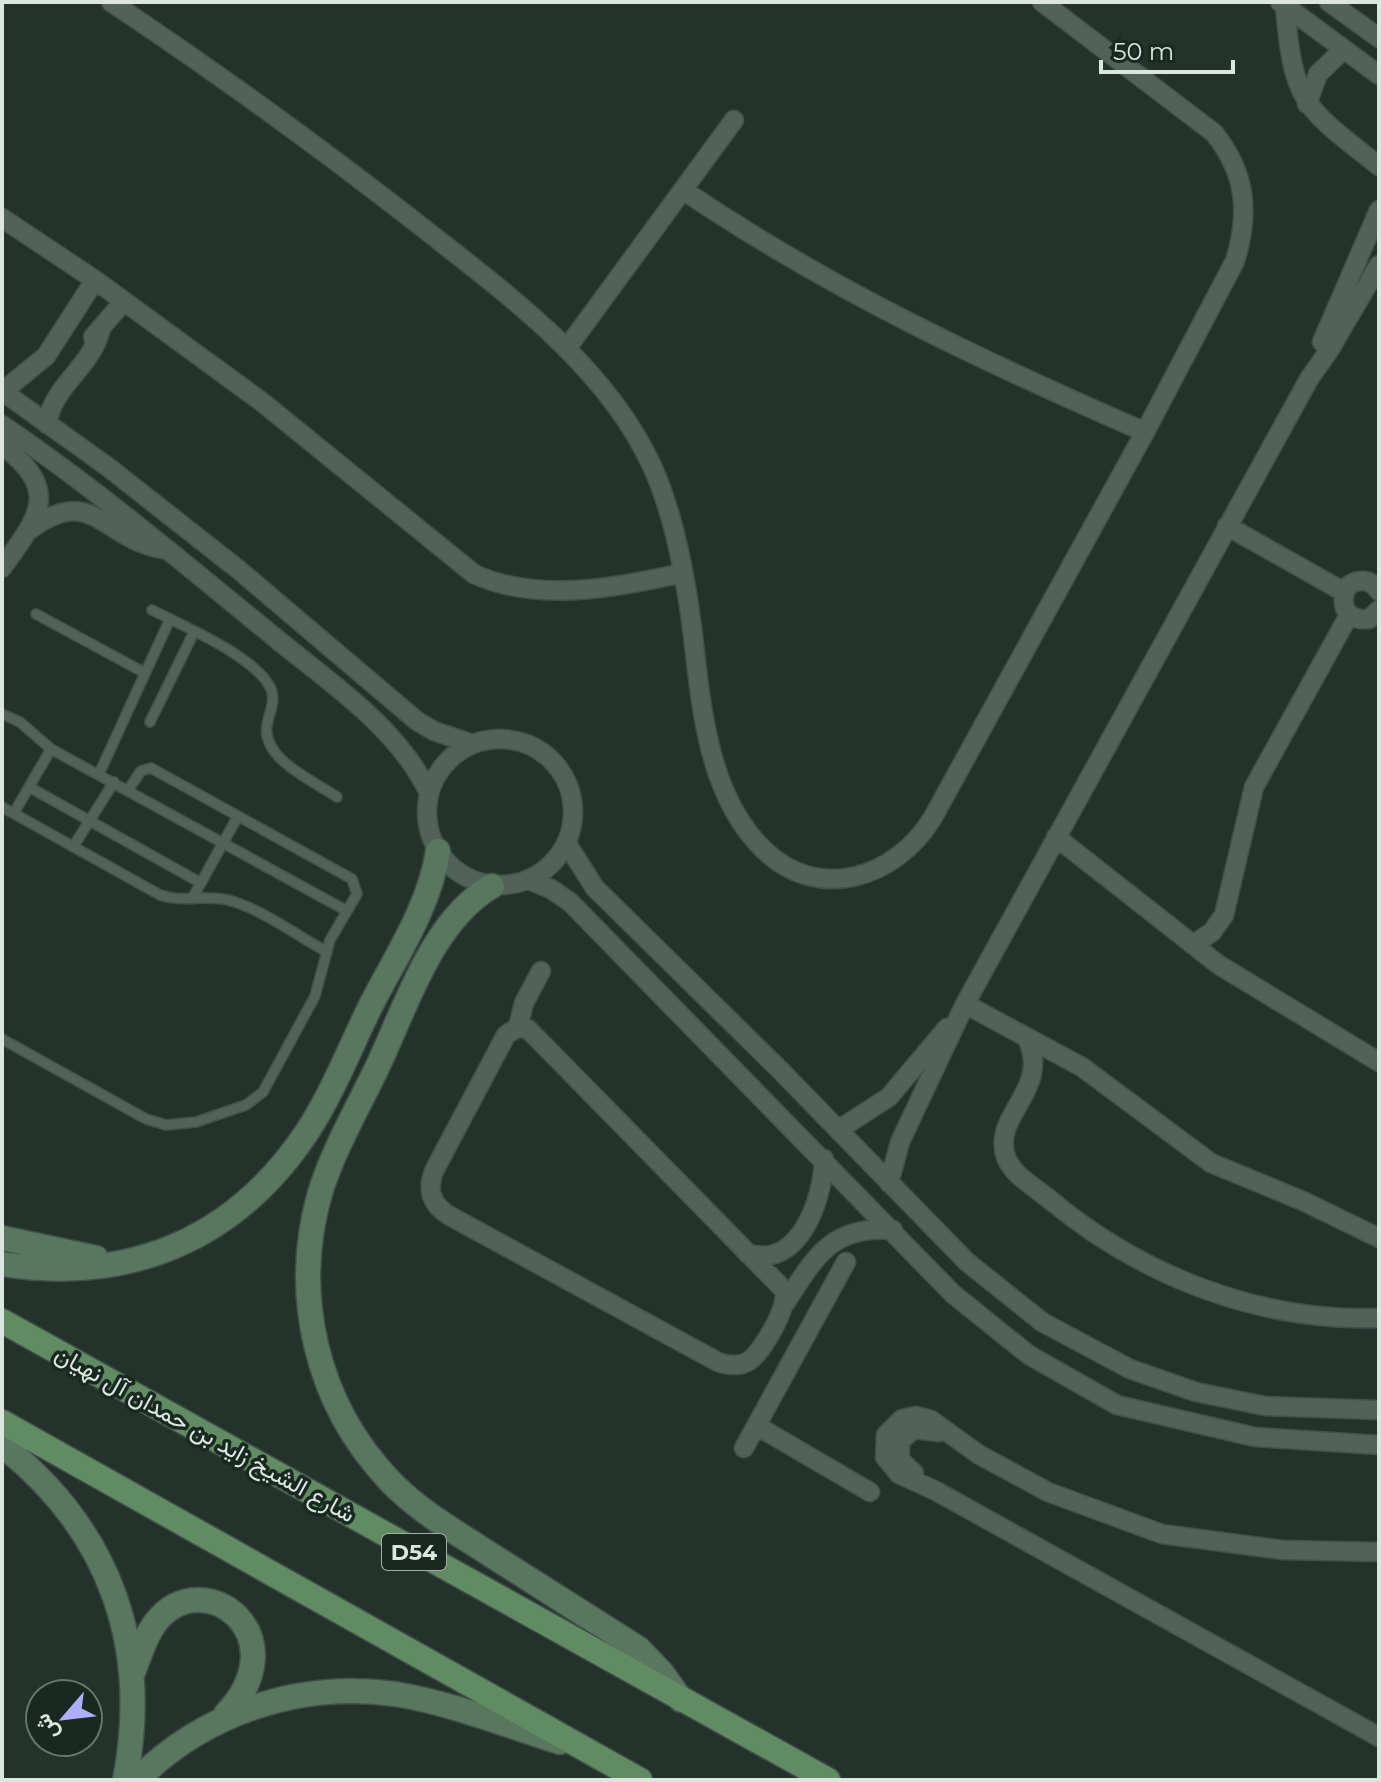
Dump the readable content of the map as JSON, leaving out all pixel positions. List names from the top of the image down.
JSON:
{
  "streets": {
    "main road": ["شارع الشيخ زايد بن حمدان آل نهيان", "D54"]
  },
  "scale_bar": "50 m",
  "north": "bottom left"
}
